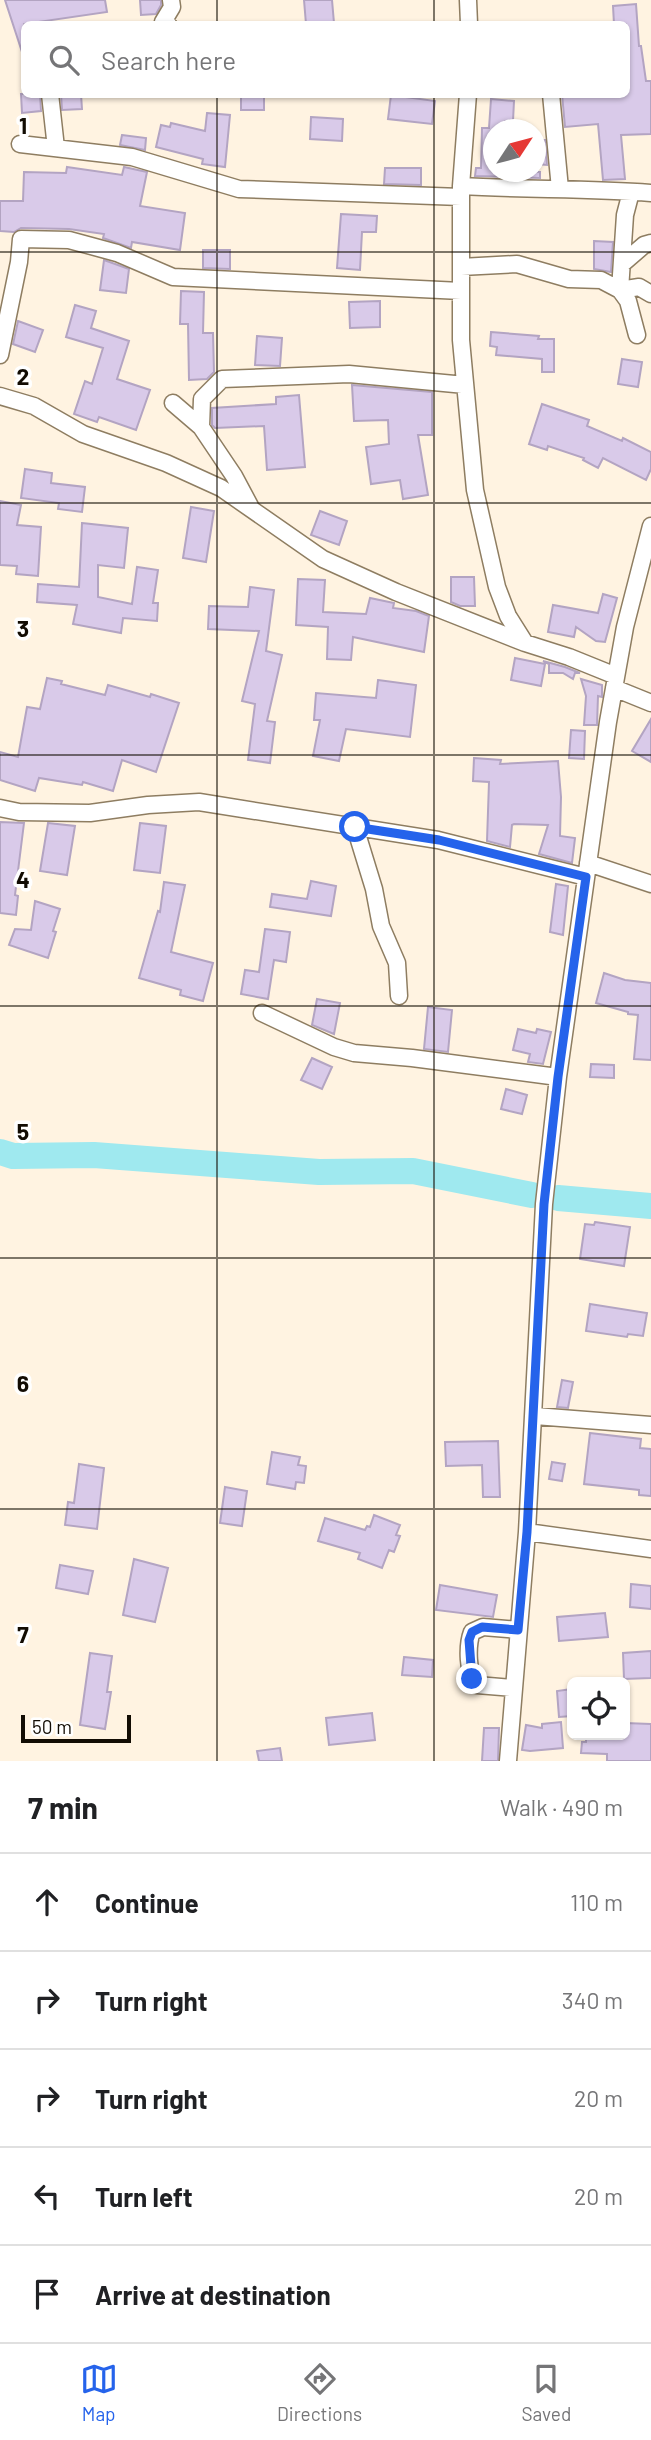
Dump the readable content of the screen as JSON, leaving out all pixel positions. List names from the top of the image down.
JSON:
{
  "scale_bar": "50 m",
  "north": "top right",
  "page": {
    "search": "Search here",
    "scale": "50 m",
    "heading": ["7 min", "Walk · 490 m"],
    "list": [
      ["Continue", "110 m"],
      ["Turn right", "340 m"],
      ["Turn right", "20 m"],
      ["Turn left", "20 m"],
      "Arrive at destination"
    ],
    "nav": ["Map", "Directions", "Saved"]
  },
  "grid": {
    "rows": [
      "1",
      "2",
      "3",
      "4",
      "5",
      "6",
      "7"
    ]
  }
}
